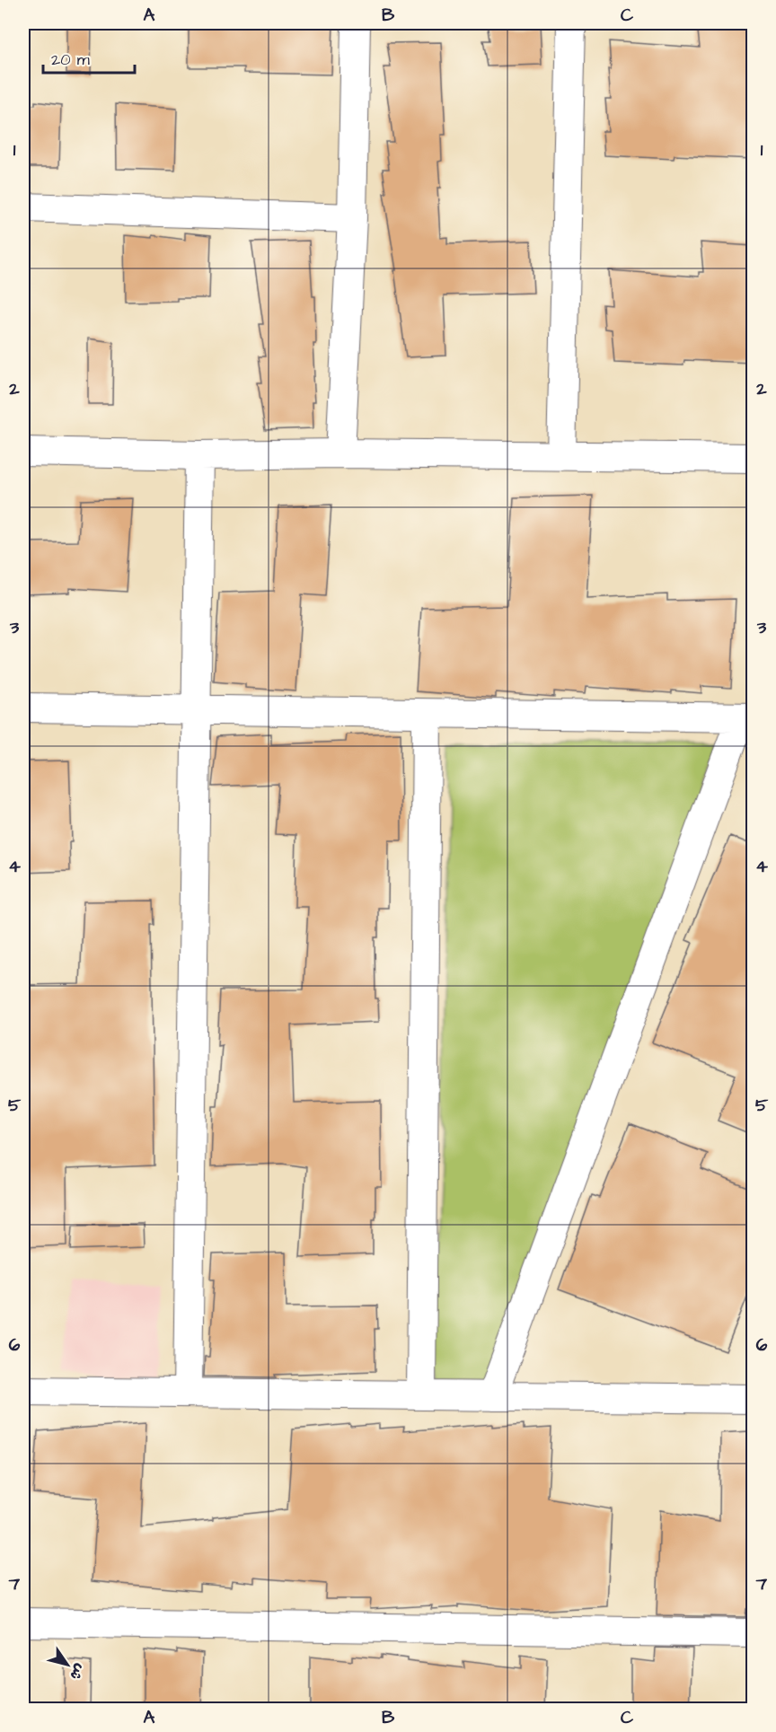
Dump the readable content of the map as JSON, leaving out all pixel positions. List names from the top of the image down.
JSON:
{
  "scale_bar": "20 m",
  "north": "bottom right",
  "grid": {
    "columns": ["A", "B", "C"],
    "rows": [
      "1",
      "2",
      "3",
      "4",
      "5",
      "6",
      "7"
    ]
  }
}
